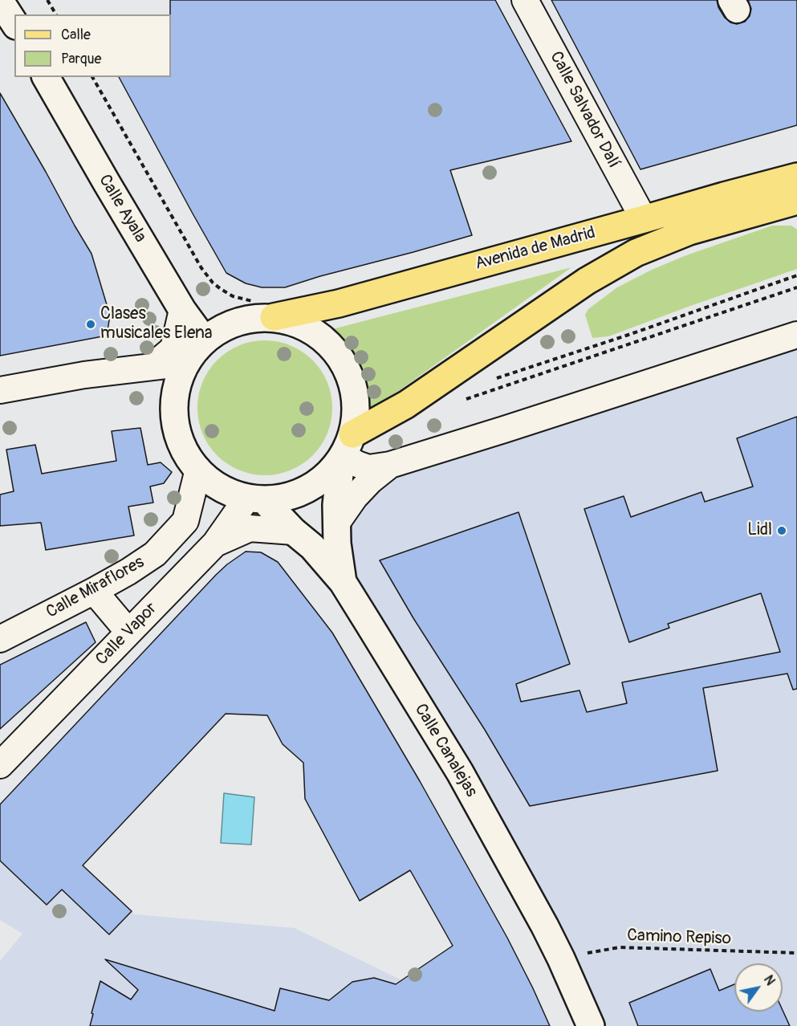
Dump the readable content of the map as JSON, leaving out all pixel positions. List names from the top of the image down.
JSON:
{
  "streets": {
    "main road": ["Calle Ayala", "Avenida de Madrid", "Calle Canalejas"],
    "street": ["Calle Salvador Dalí", "Calle Miraflores", "Calle Vapor"],
    "path": ["Camino Repiso"]
  },
  "crossings": [
    ["Calle Salvador Dalí", "Avenida de Madrid"],
    ["Calle Vapor", "Calle Canalejas"],
    ["Calle Canalejas", "Camino Repiso"]
  ],
  "places": ["Clases musicales Elena", "Lidl"],
  "legend": ["Calle", "Parque"],
  "north": "top right"
}
